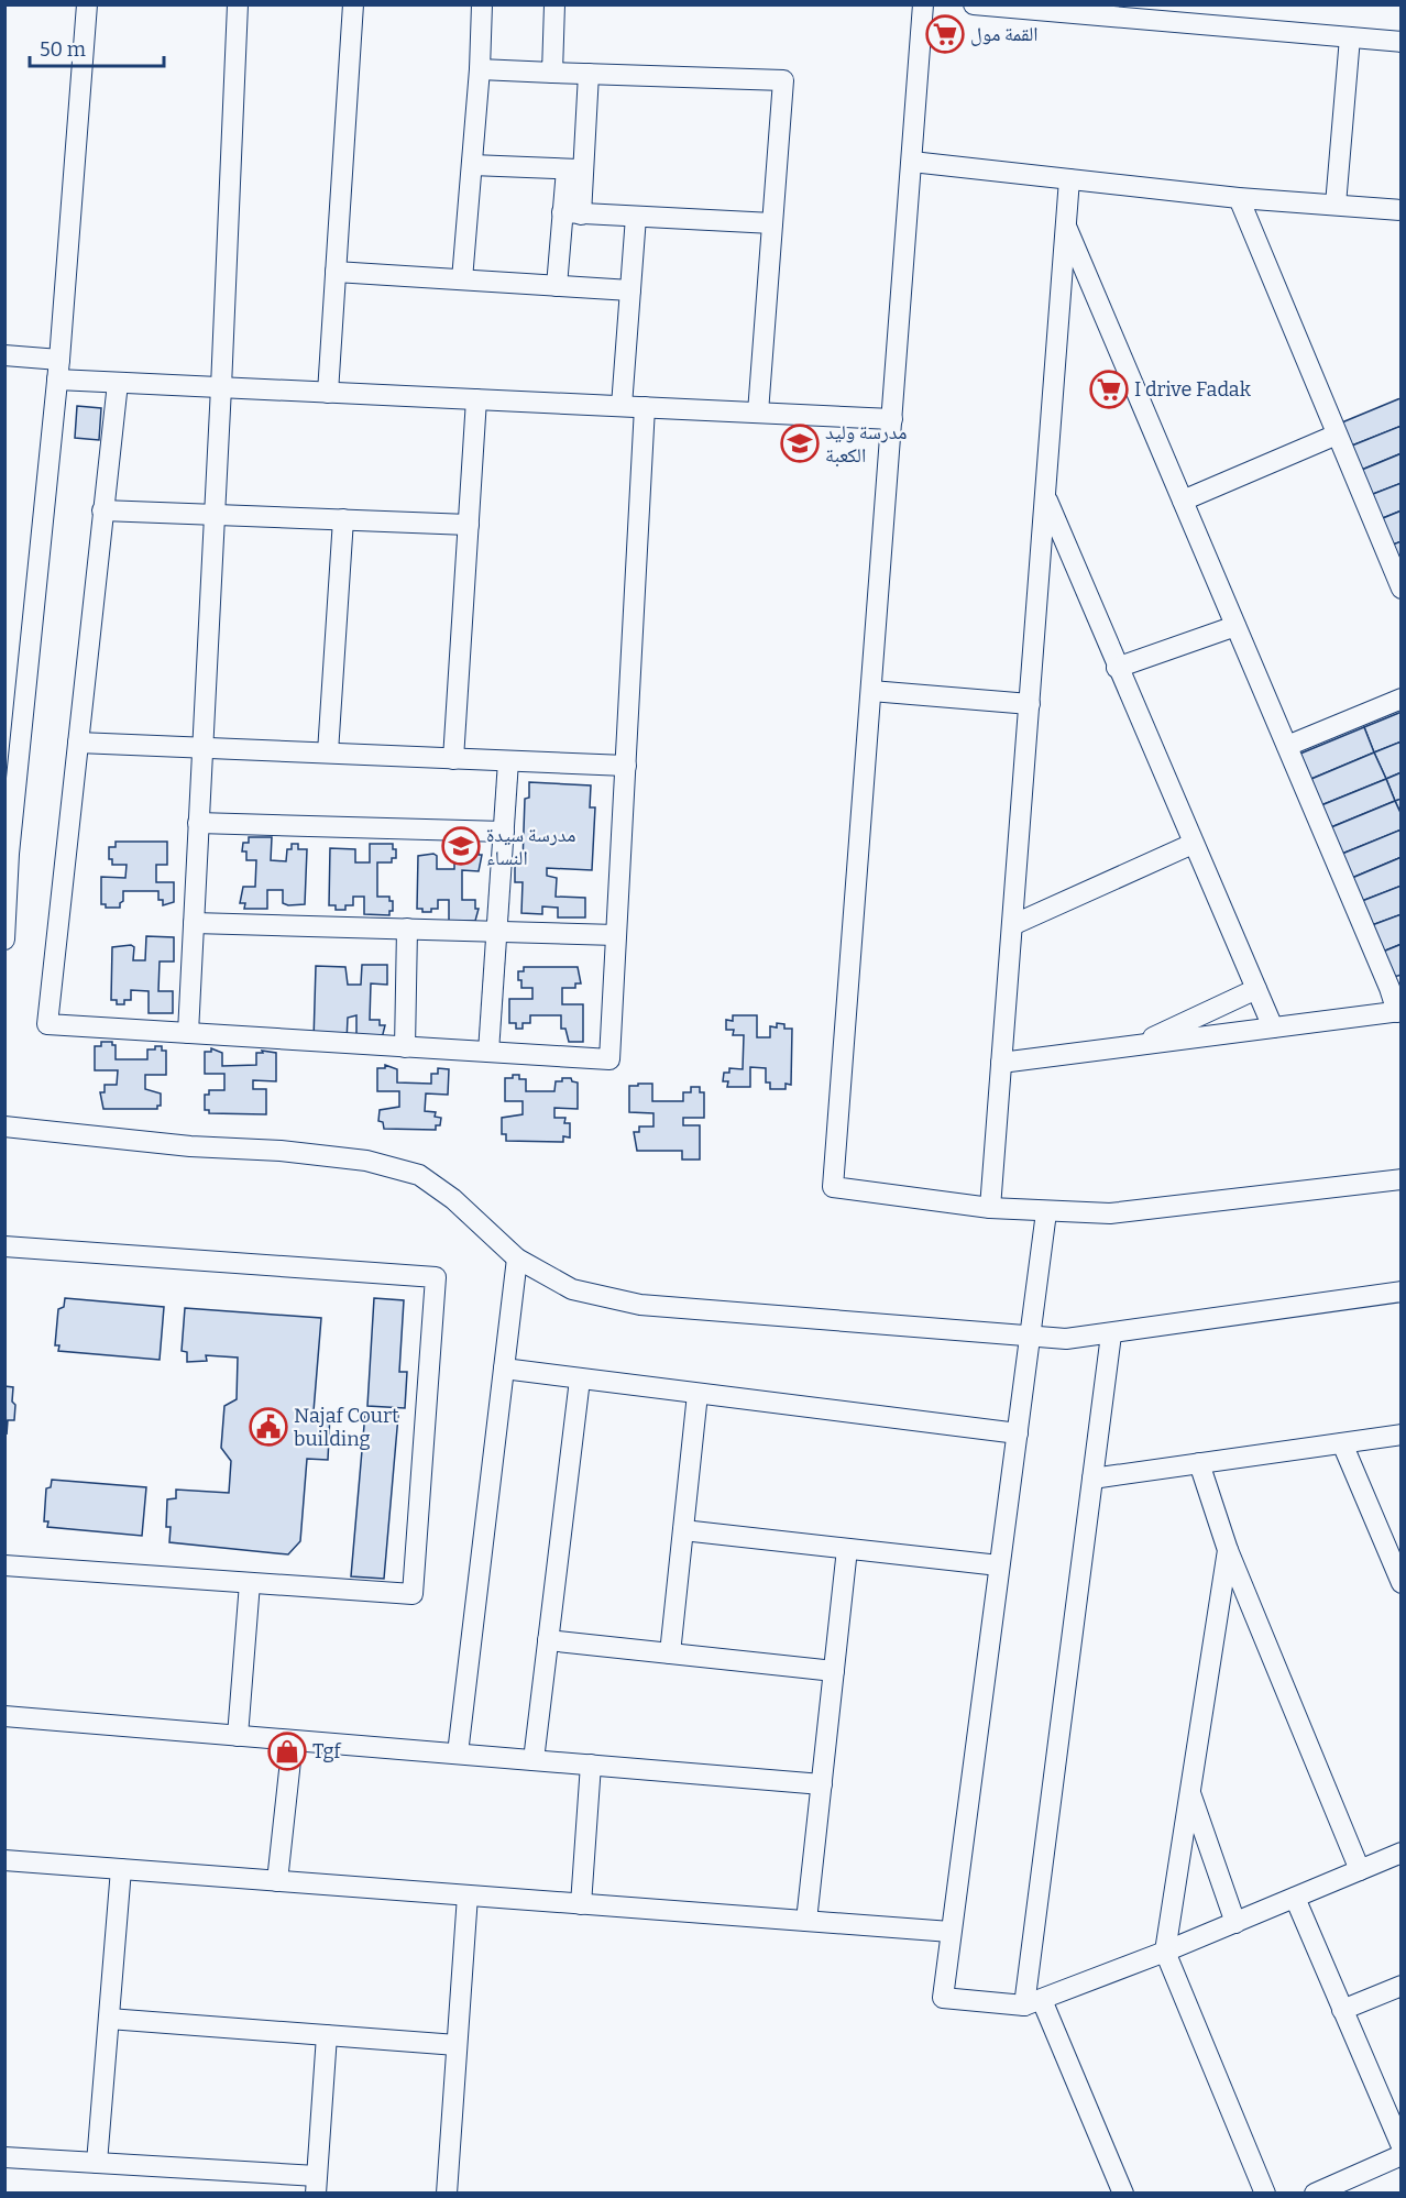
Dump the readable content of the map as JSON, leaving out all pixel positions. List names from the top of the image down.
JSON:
{
  "places": {
    "supermarket": ["القمة مول", "I drive Fadak"],
    "school or university": ["مدرسة وليد الكعبة", "مدرسة سيدة النساء"],
    "public building": ["Najaf Court building"],
    "shop": ["Tgf"]
  },
  "scale_bar": "50 m"
}
